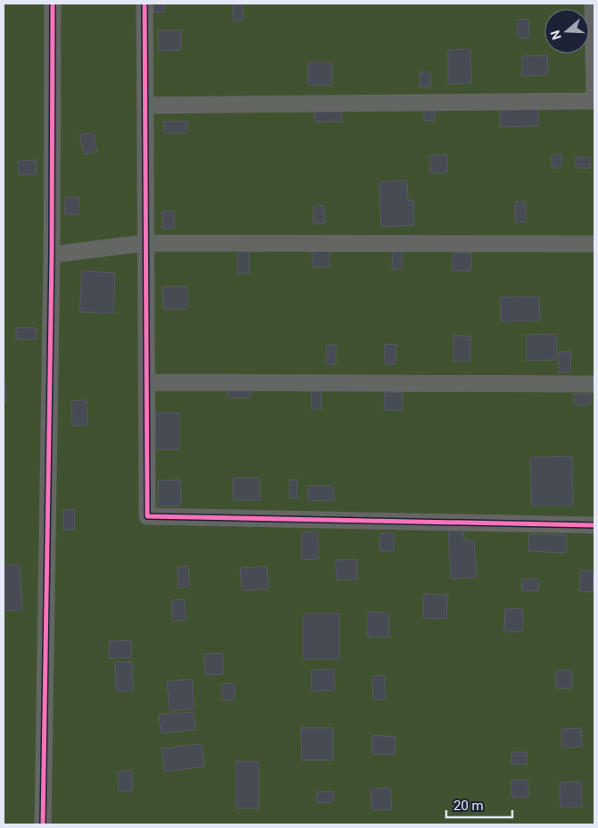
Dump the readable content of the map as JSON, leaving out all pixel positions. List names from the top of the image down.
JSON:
{
  "scale_bar": "20 m",
  "north": "left"
}
